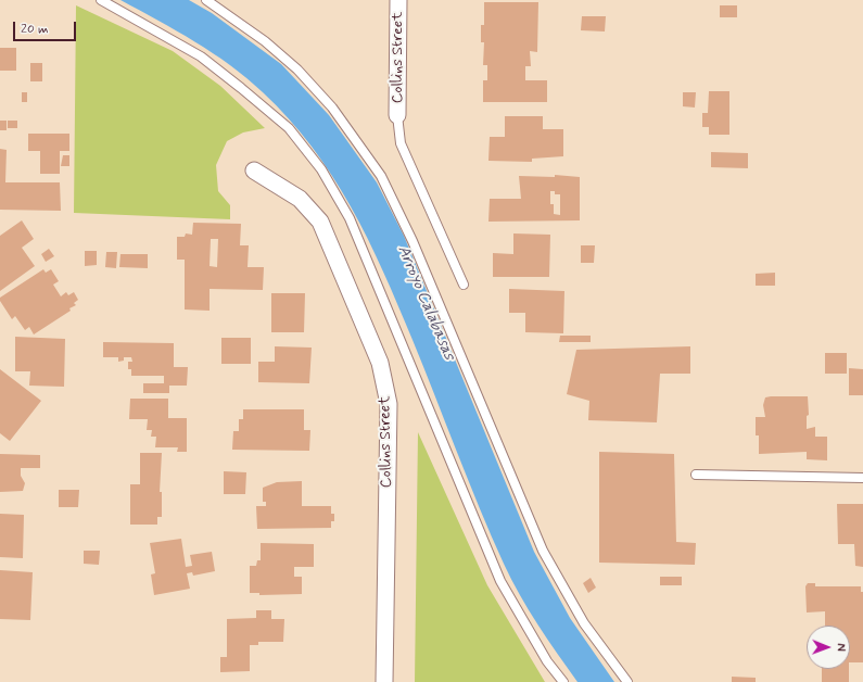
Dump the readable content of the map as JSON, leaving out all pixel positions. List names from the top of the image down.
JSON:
{
  "streets": {
    "street": ["Collins Street"]
  },
  "water": ["Arroyo Calabasas"],
  "scale_bar": "20 m",
  "north": "right"
}
